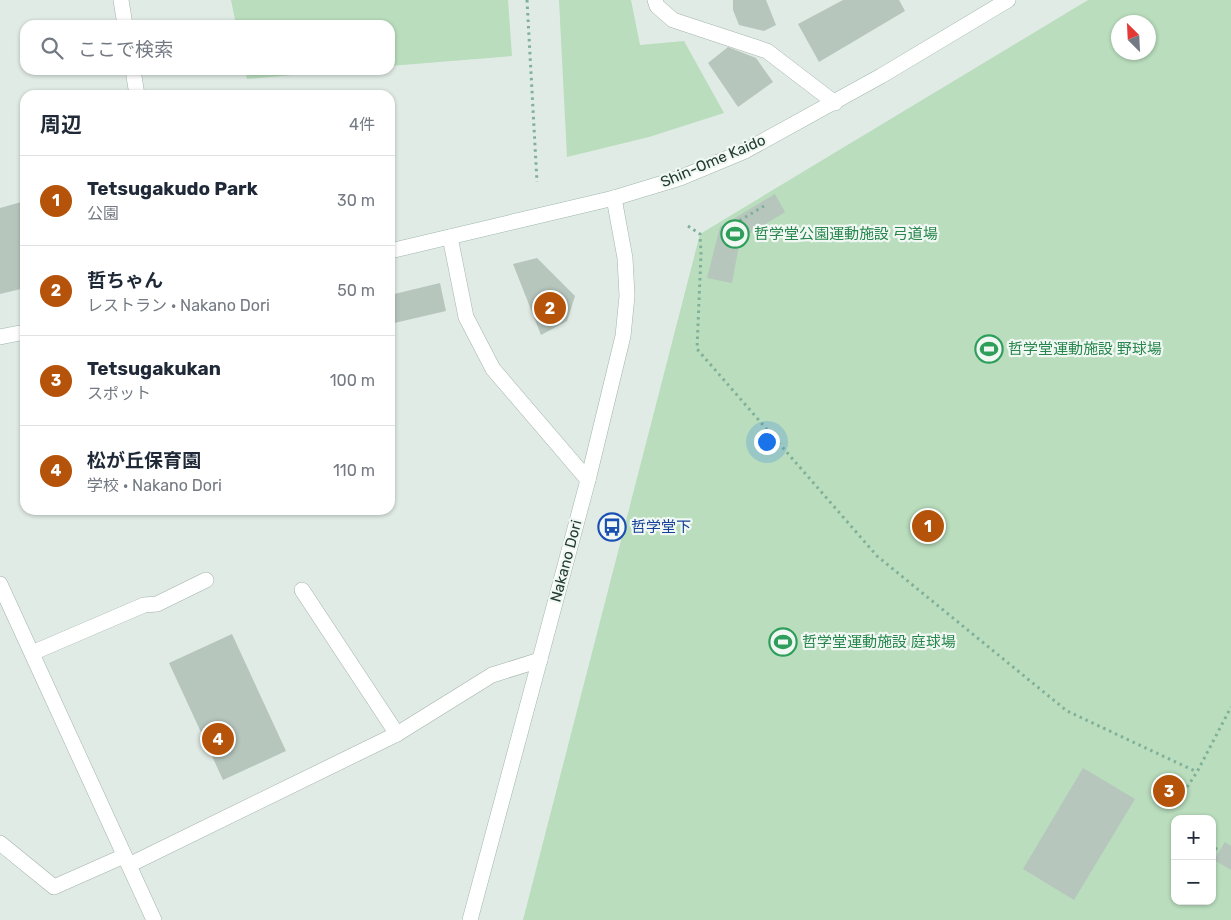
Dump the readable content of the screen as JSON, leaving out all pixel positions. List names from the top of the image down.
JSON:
{
  "streets": {
    "main road": ["Shin-Ome Kaido", "Nakano Dori"]
  },
  "crossings": [
    ["Shin-Ome Kaido", "Nakano Dori"]
  ],
  "places": {
    "sports": ["哲学堂公園運動施設 弓道場", "哲学堂運動施設 野球場", "哲学堂運動施設 庭球場"],
    "bus stop": ["哲学堂下"]
  },
  "north": "top left",
  "page": {
    "search": "ここで検索",
    "heading": ["周辺", "4件"],
    "list": [
      {
        "mark": "1",
        "name": "Tetsugakudo Park",
        "note": "公園",
        "value": "30 m"
      },
      {
        "mark": "2",
        "name": "哲ちゃん",
        "note": "レストラン · Nakano Dori",
        "value": "50 m"
      },
      {
        "mark": "3",
        "name": "Tetsugakukan",
        "note": "スポット",
        "value": "100 m"
      },
      {
        "mark": "4",
        "name": "松が丘保育園",
        "note": "学校 · Nakano Dori",
        "value": "110 m"
      }
    ],
    "pins": [
      "2",
      "1",
      "4",
      "3"
    ],
    "map_buttons": ["+", "−"]
  }
}
